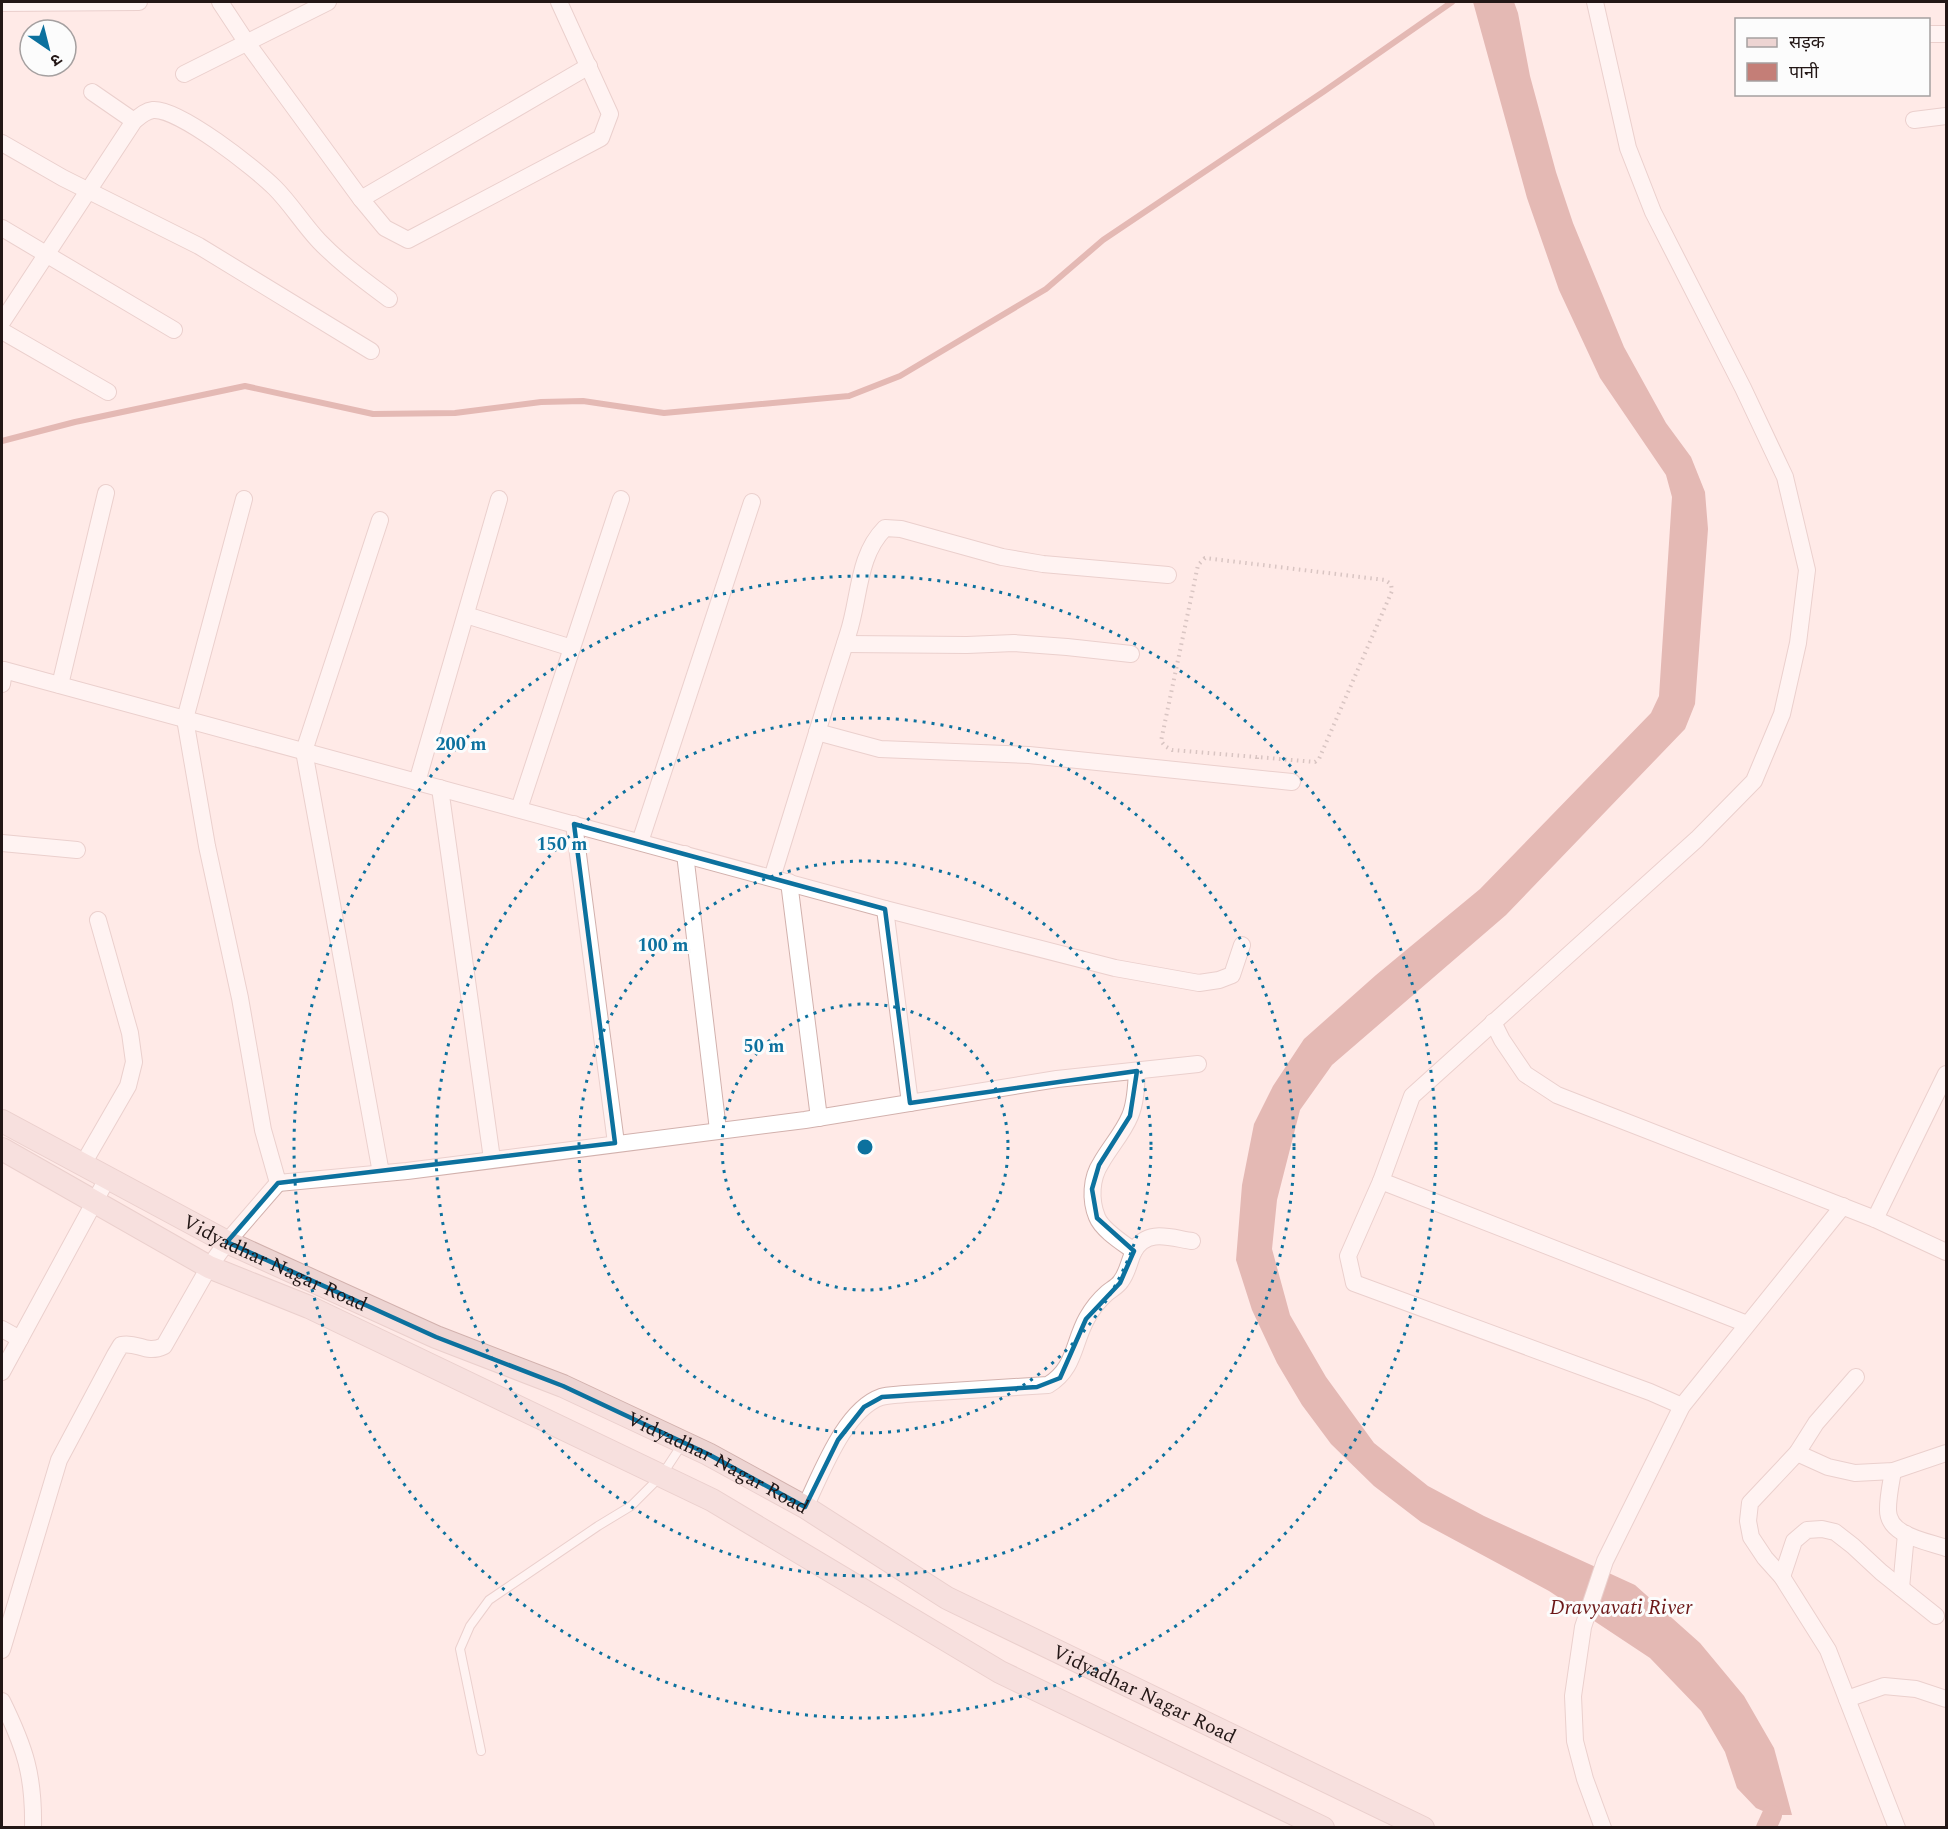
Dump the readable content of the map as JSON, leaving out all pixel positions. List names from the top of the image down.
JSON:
{
  "streets": {
    "main road": ["Vidyadhar Nagar Road"]
  },
  "water": ["Dravyavati River"],
  "legend": ["सड़क", "पानी"],
  "north": "bottom right",
  "rings": [
    "200 m",
    "150 m",
    "100 m",
    "50 m"
  ]
}
